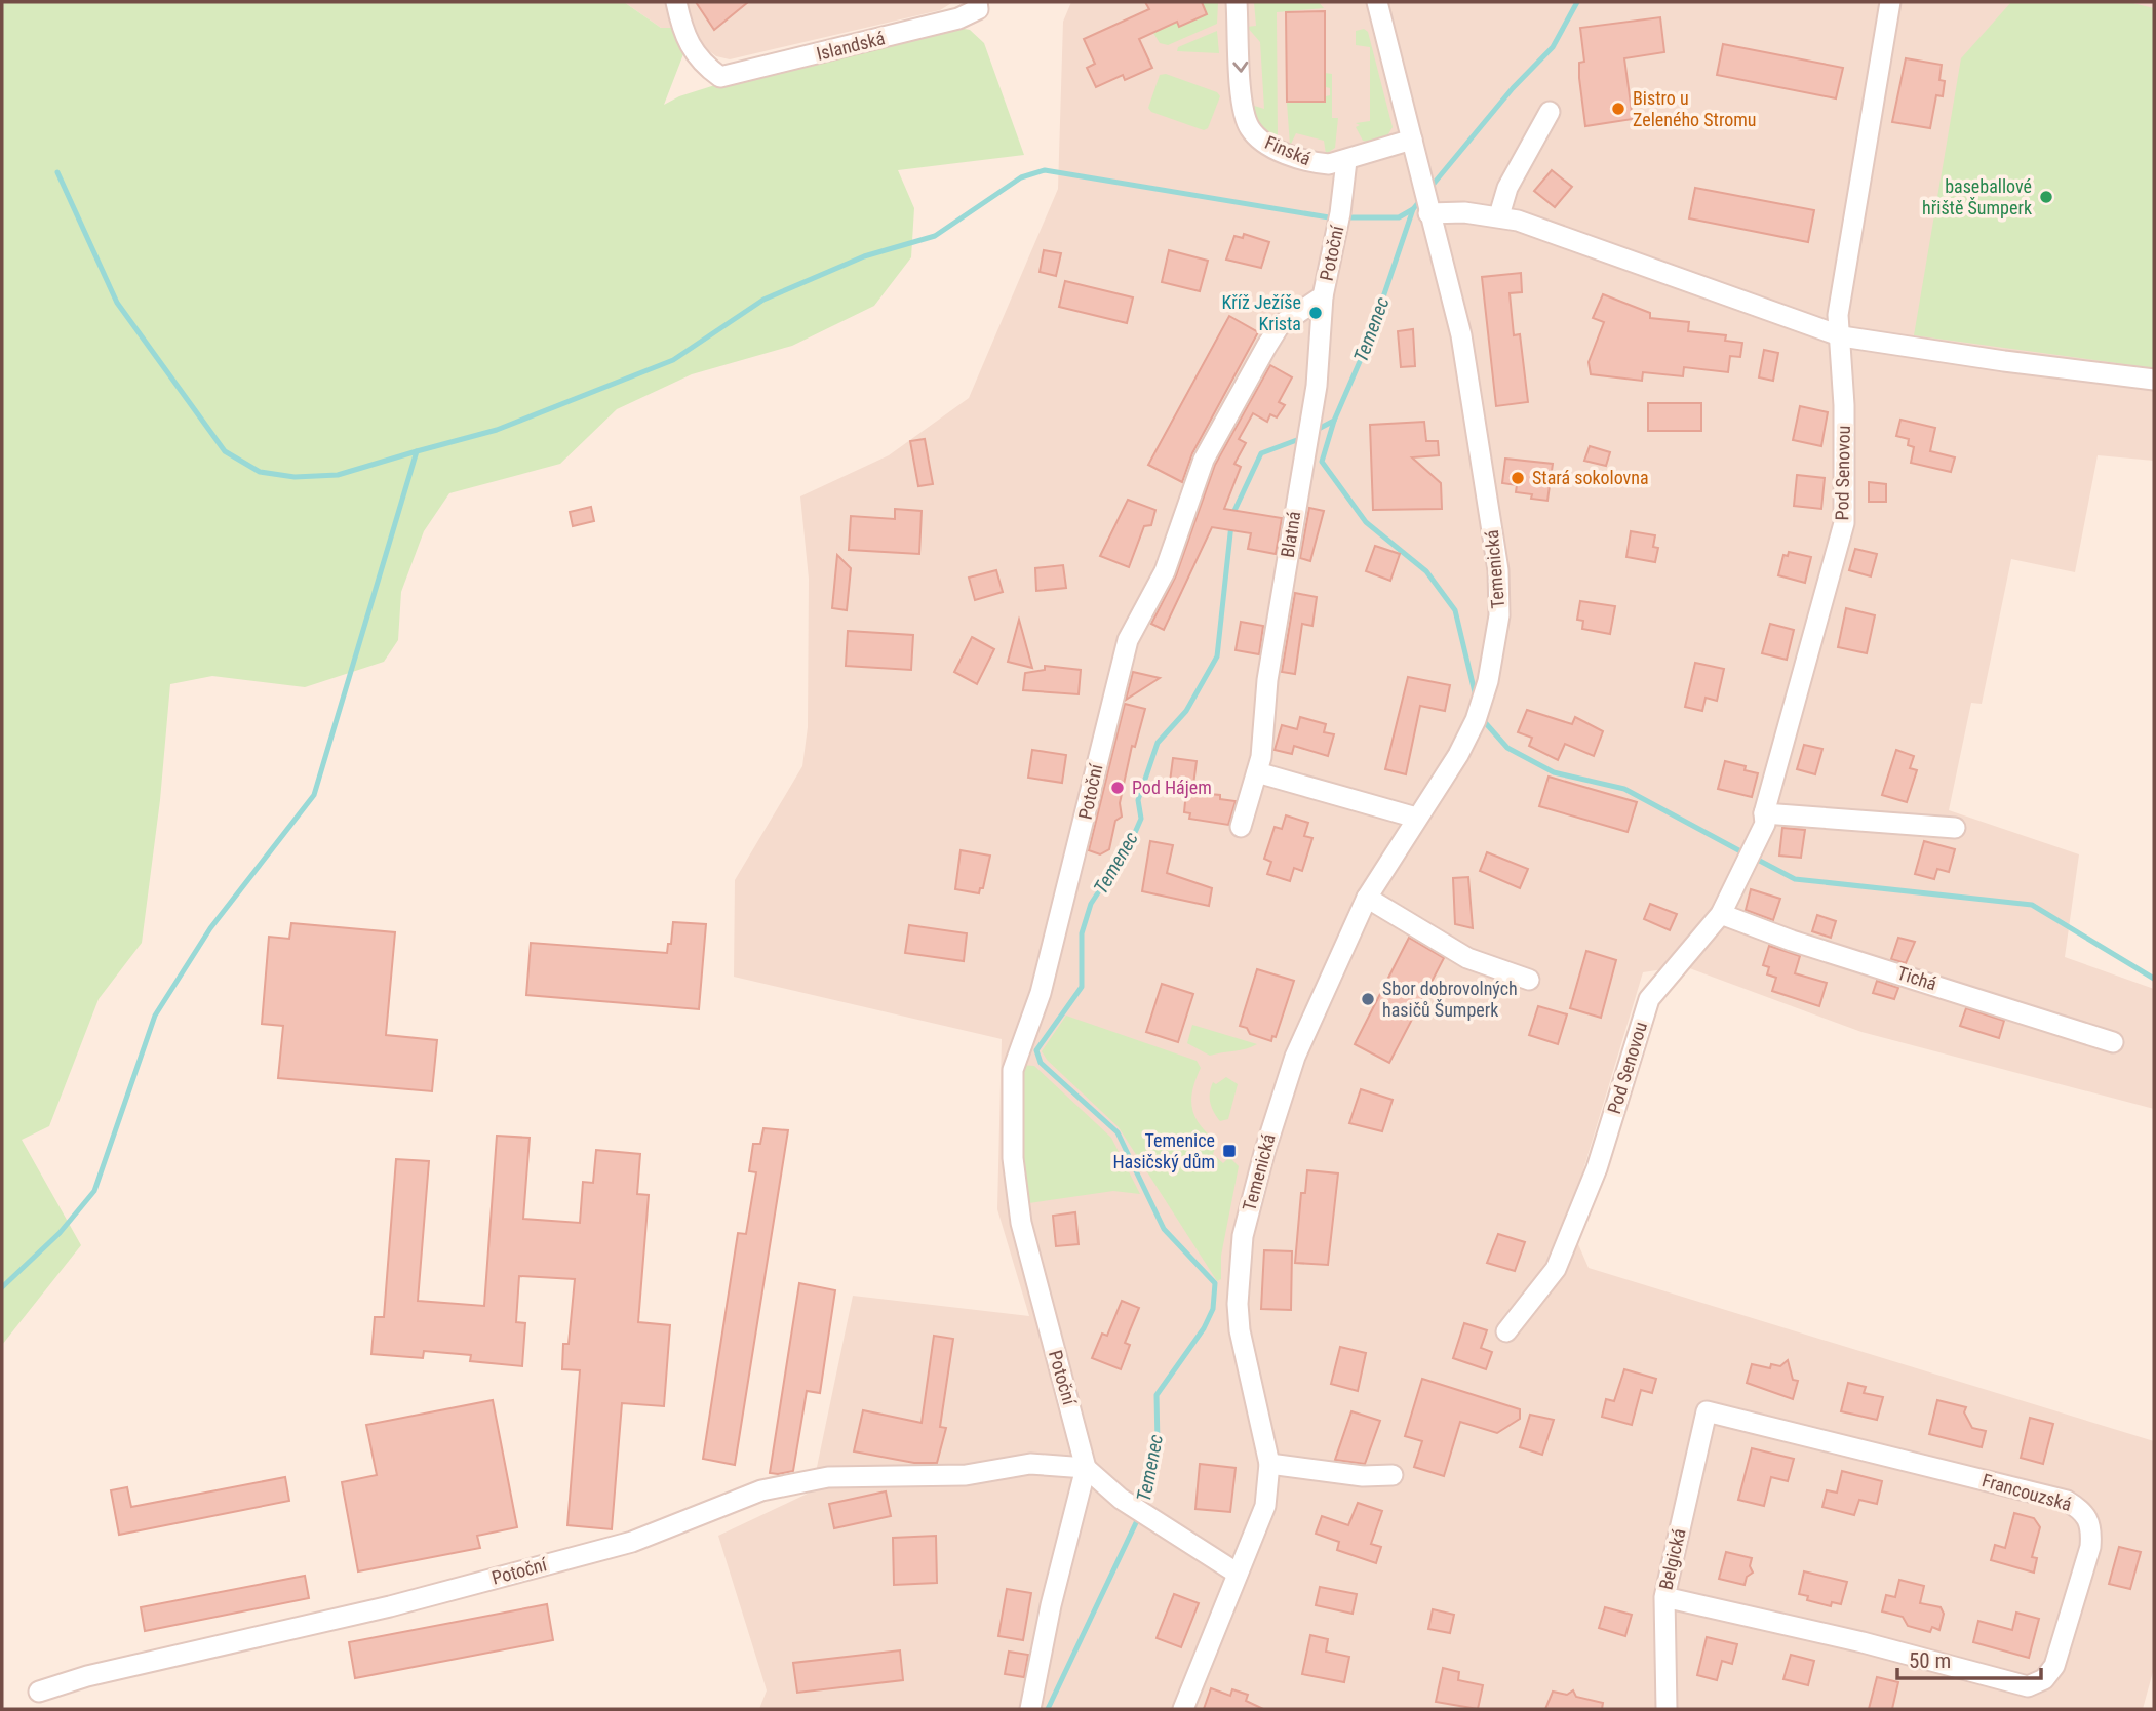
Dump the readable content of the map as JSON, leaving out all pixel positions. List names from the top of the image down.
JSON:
{
  "streets": {
    "street": [
      "Islandská",
      "Finská",
      "Potoční",
      "Pod Senovou",
      "Blatná",
      "Temenická",
      "Tichá",
      "Francouzská",
      "Belgická"
    ]
  },
  "crossings": [
    ["Finská", "Potoční"],
    ["Finská", "Temenická"],
    ["Potoční", "Blatná"],
    ["Pod Senovou", "Tichá"],
    ["Francouzská", "Belgická"]
  ],
  "one_way": ["Finská"],
  "water": ["Temenec"],
  "places": {
    "other": [
      "Bistro u Zeleného Stromu",
      "baseballové hřiště Šumperk",
      "Kříž Ježíše Krista",
      "Stará sokolovna",
      "Pod Hájem",
      "Sbor dobrovolných hasičů Šumperk"
    ],
    "transit": ["Temenice Hasičský dům"]
  },
  "scale_bar": "50 m"
}
